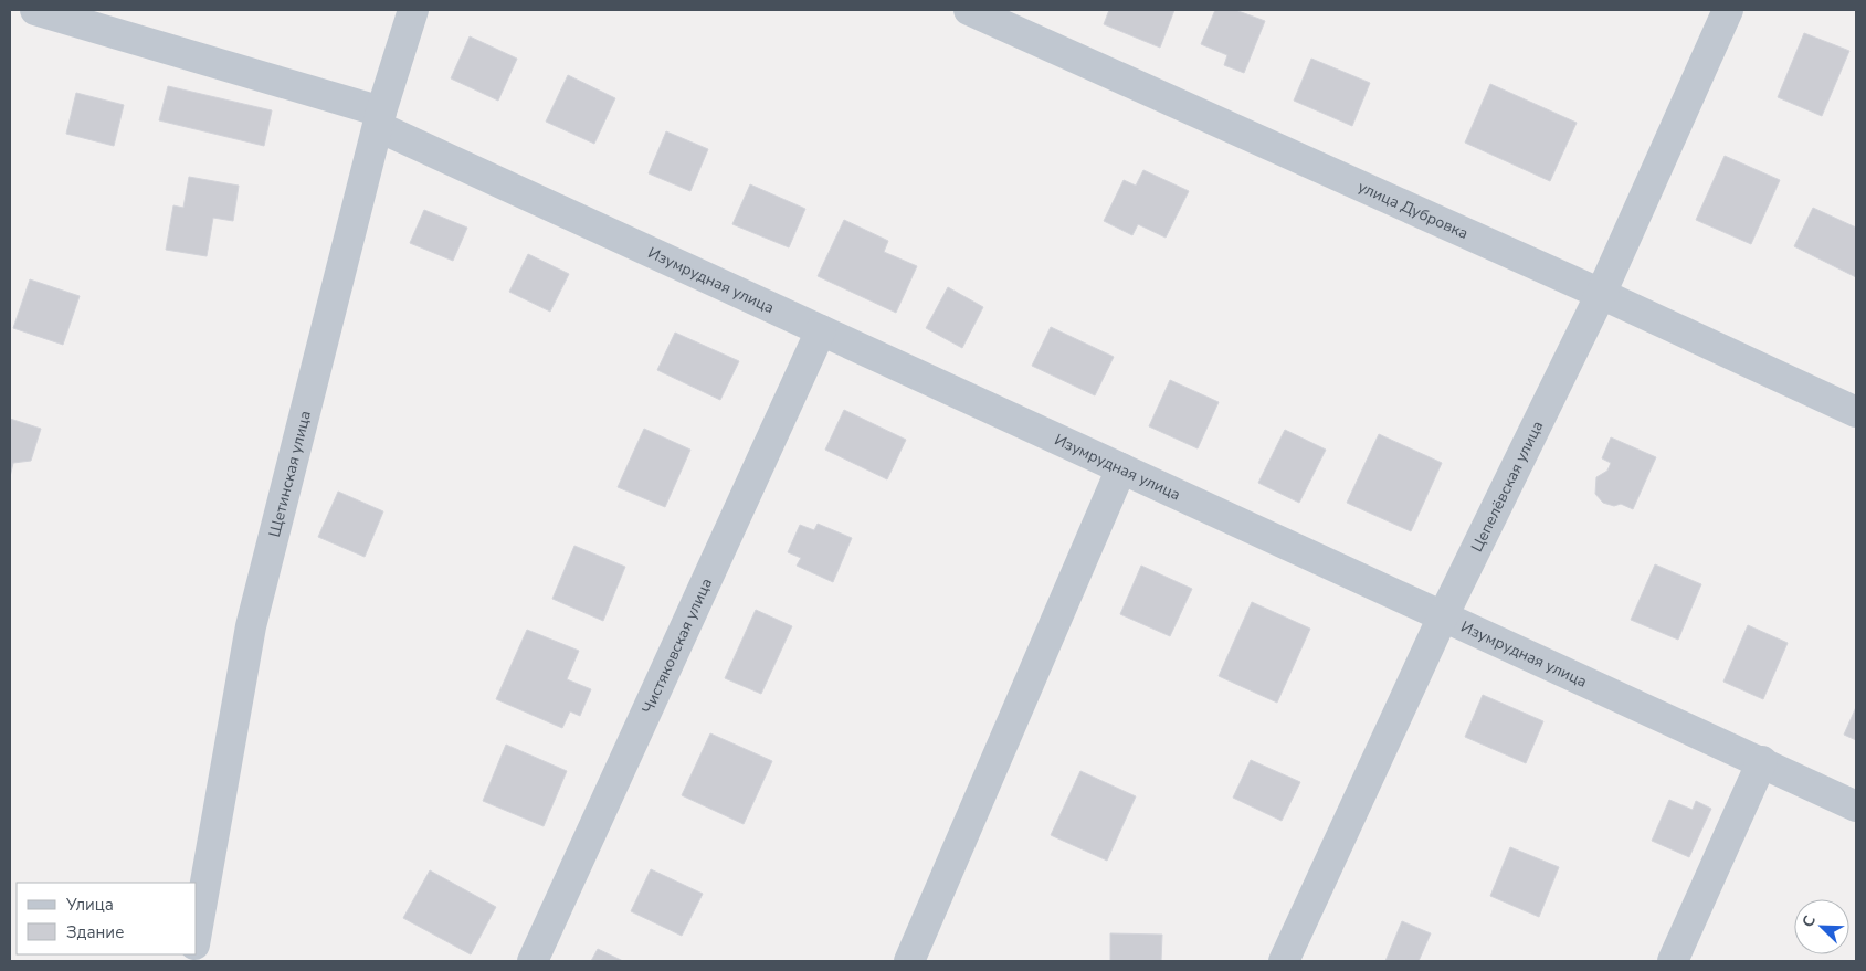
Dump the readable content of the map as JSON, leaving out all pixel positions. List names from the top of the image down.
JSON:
{
  "streets": {
    "street": [
      "улица Дубровка",
      "Изумрудная улица",
      "Щетинская улица",
      "Цепелёвская улица",
      "Чистяковская улица"
    ]
  },
  "crossings": [
    ["улица Дубровка", "Цепелёвская улица"],
    ["Изумрудная улица", "Щетинская улица"],
    ["Изумрудная улица", "Цепелёвская улица"],
    ["Изумрудная улица", "Чистяковская улица"]
  ],
  "legend": ["Улица", "Здание"],
  "north": "top left"
}
